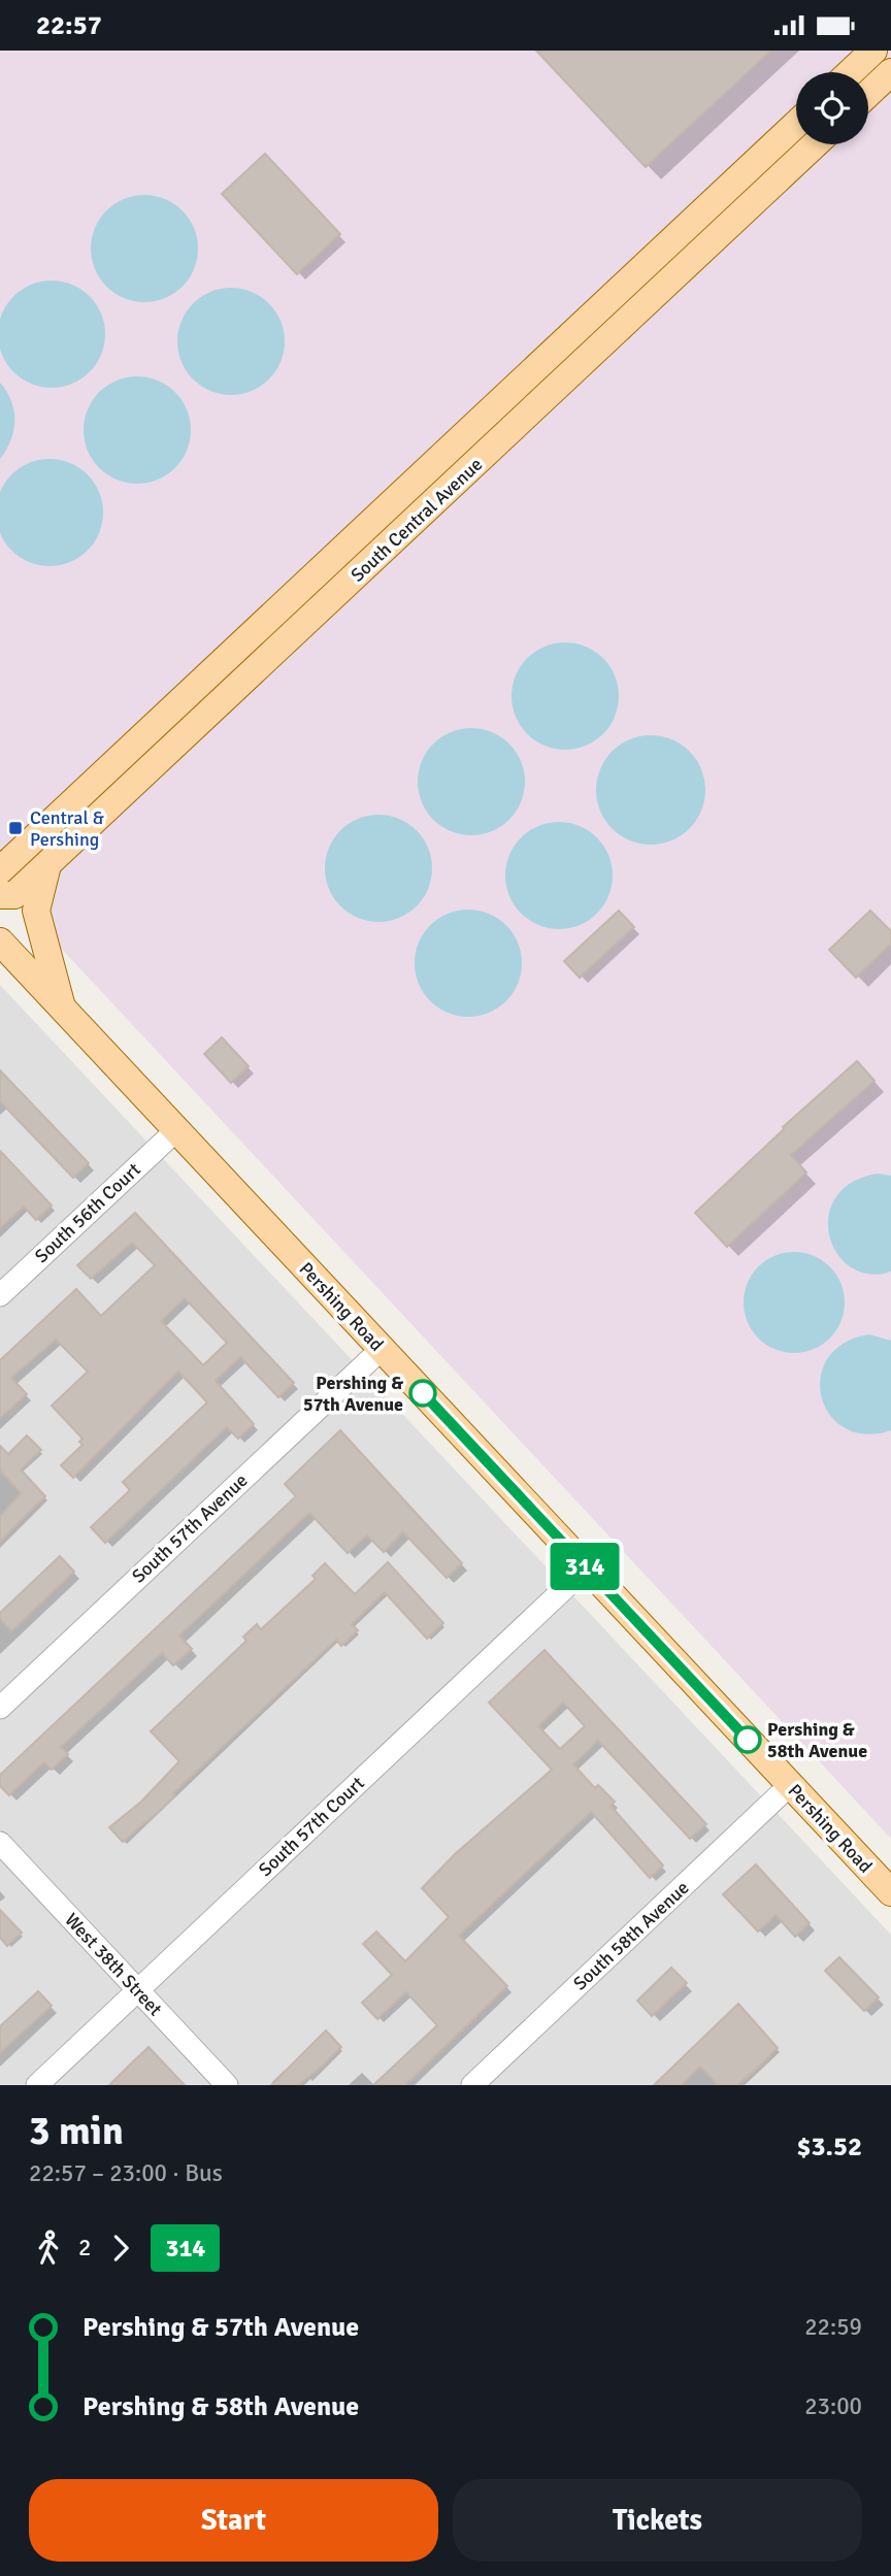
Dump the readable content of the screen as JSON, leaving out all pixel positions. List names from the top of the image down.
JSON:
{
  "streets": {
    "main road": ["South Central Avenue", "Pershing Road"],
    "street": [
      "South 56th Court",
      "South 57th Avenue",
      "South 57th Court",
      "South 58th Avenue",
      "West 38th Street"
    ]
  },
  "crossings": [
    ["South 56th Court", "Pershing Road"],
    ["Pershing Road", "South 57th Avenue"],
    ["Pershing Road", "South 57th Court"],
    ["Pershing Road", "South 58th Avenue"],
    ["South 57th Court", "West 38th Street"]
  ],
  "places": {
    "transit": ["Central & Pershing"],
    "other": ["Pershing & 57th Avenue", "Pershing & 58th Avenue"]
  },
  "lines": ["bus line 314"],
  "page": {
    "status": "22:57",
    "on_map": "314",
    "heading": ["3 min", "22:57 – 23:00 · Bus", "$3.52"],
    "legs": ["2", "314"],
    "list": [
      {
        "name": "Pershing & 57th Avenue",
        "value": "22:59"
      },
      {
        "name": "Pershing & 58th Avenue",
        "value": "23:00"
      }
    ],
    "buttons": ["Start", "Tickets"]
  }
}
